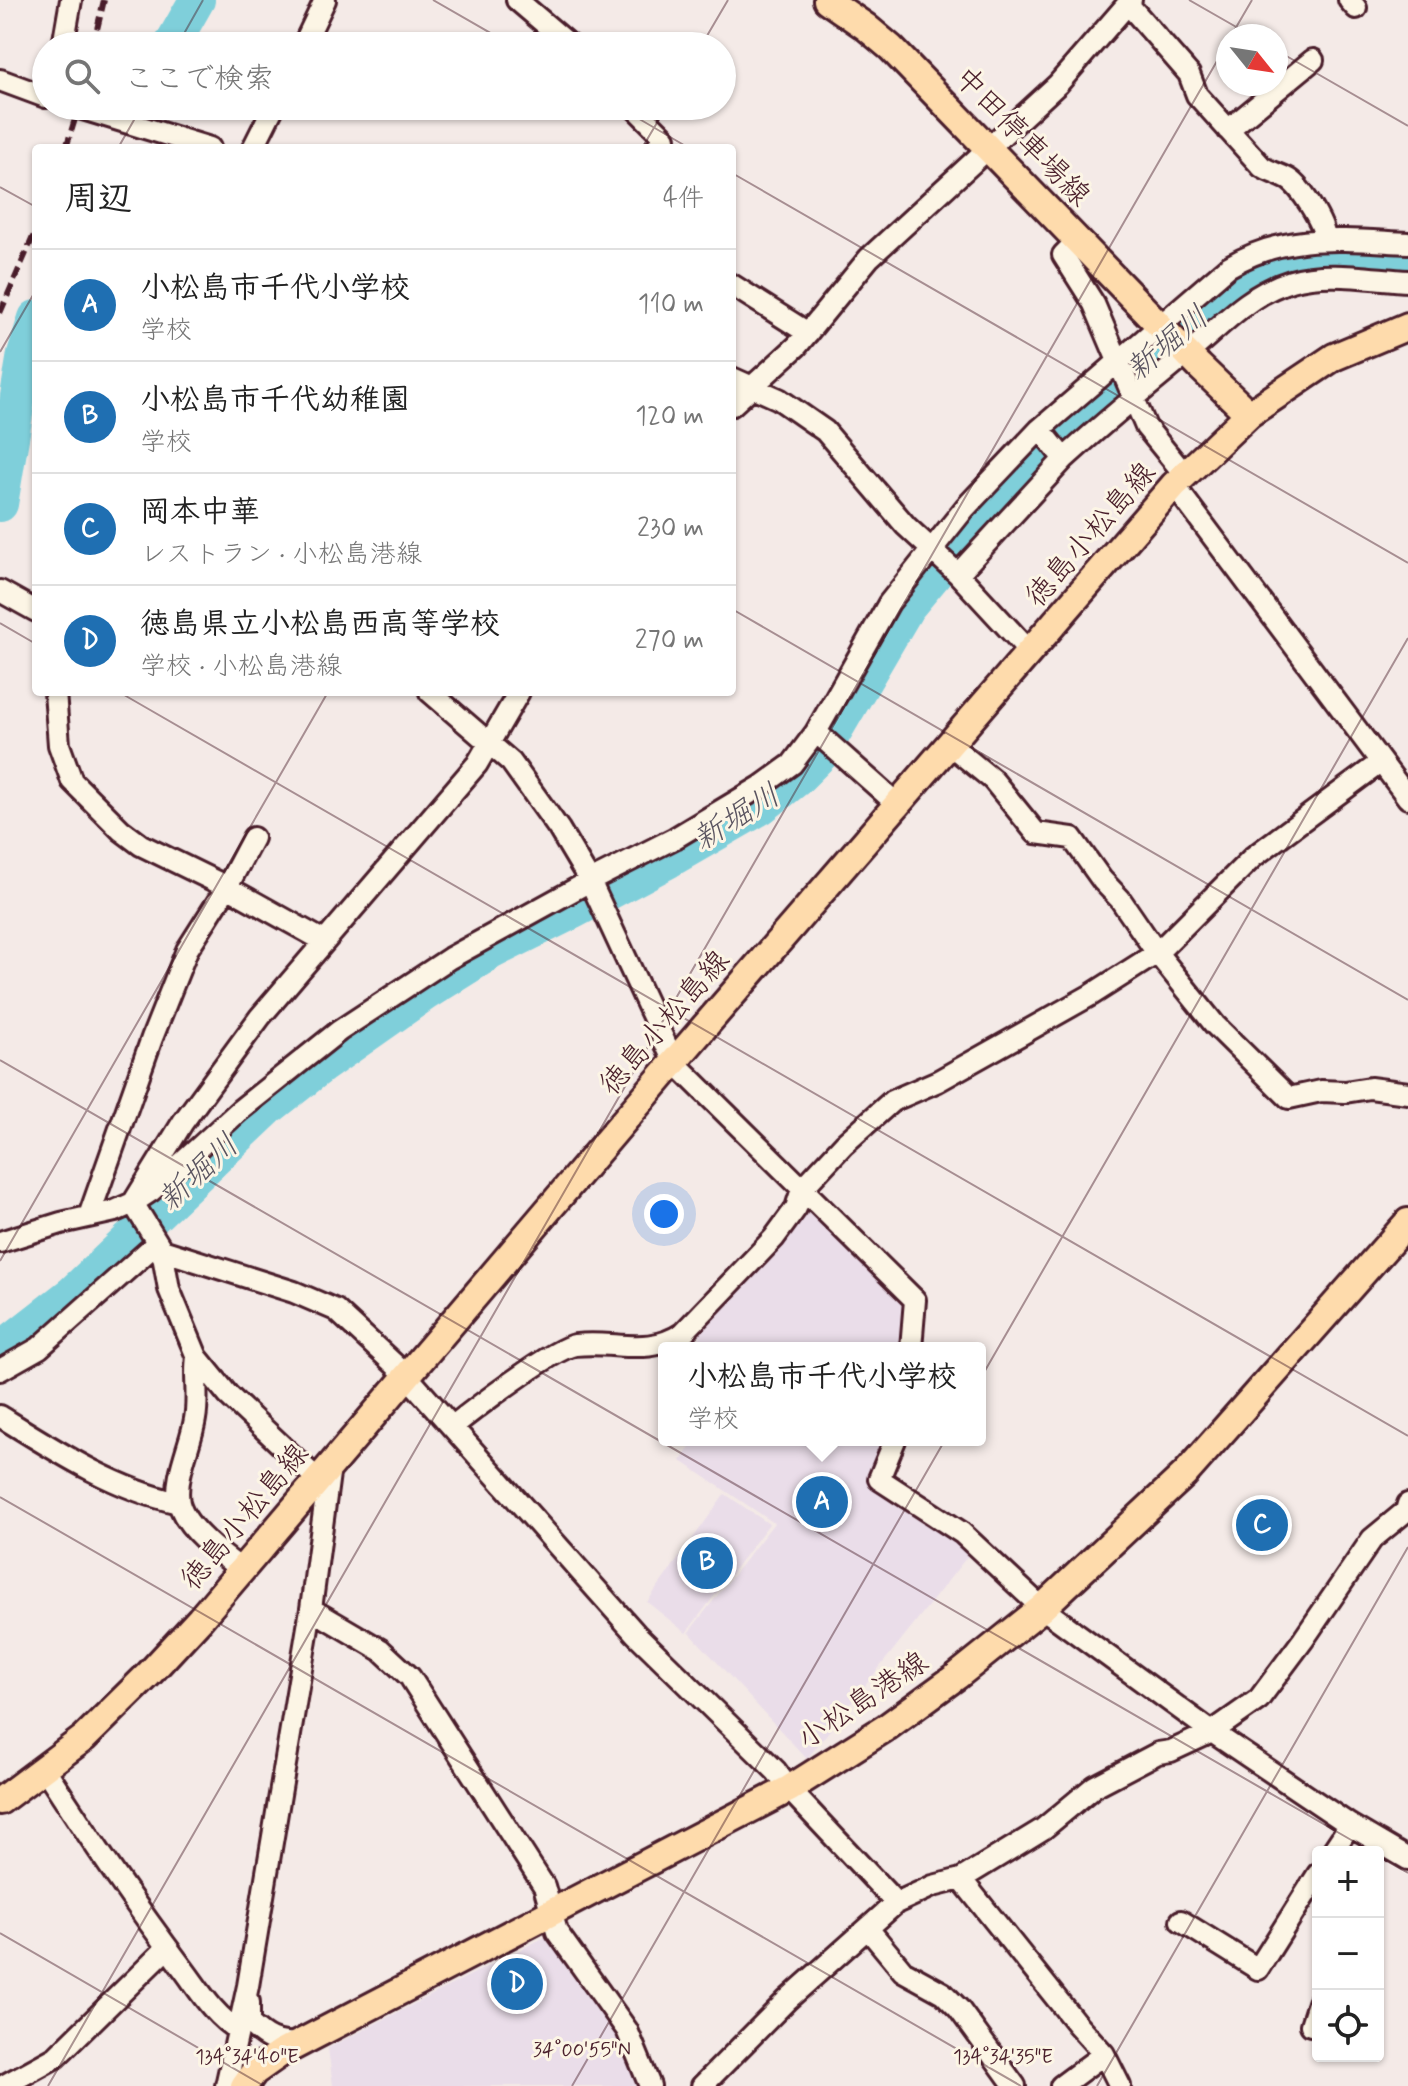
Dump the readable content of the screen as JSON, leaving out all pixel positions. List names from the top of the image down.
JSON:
{
  "streets": {
    "main road": ["中田停車場線", "徳島小松島線", "小松島港線"]
  },
  "water": ["新堀川"],
  "north": "bottom right",
  "page": {
    "search": "ここで検索",
    "heading": ["周辺", "4件"],
    "list": [
      {
        "mark": "A",
        "name": "小松島市千代小学校",
        "note": "学校",
        "value": "110 m"
      },
      {
        "mark": "B",
        "name": "小松島市千代幼稚園",
        "note": "学校",
        "value": "120 m"
      },
      {
        "mark": "C",
        "name": "岡本中華",
        "note": "レストラン · 小松島港線",
        "value": "230 m"
      },
      {
        "mark": "D",
        "name": "徳島県立小松島西高等学校",
        "note": "学校 · 小松島港線",
        "value": "270 m"
      }
    ],
    "popup": ["小松島市千代小学校", "学校"],
    "pins": [
      "A",
      "C",
      "B",
      "D"
    ],
    "map_buttons": ["+", "−"]
  },
  "coordinates": ["34°00'55\"N", "134°34'40\"E", "134°34'35\"E"]
}
